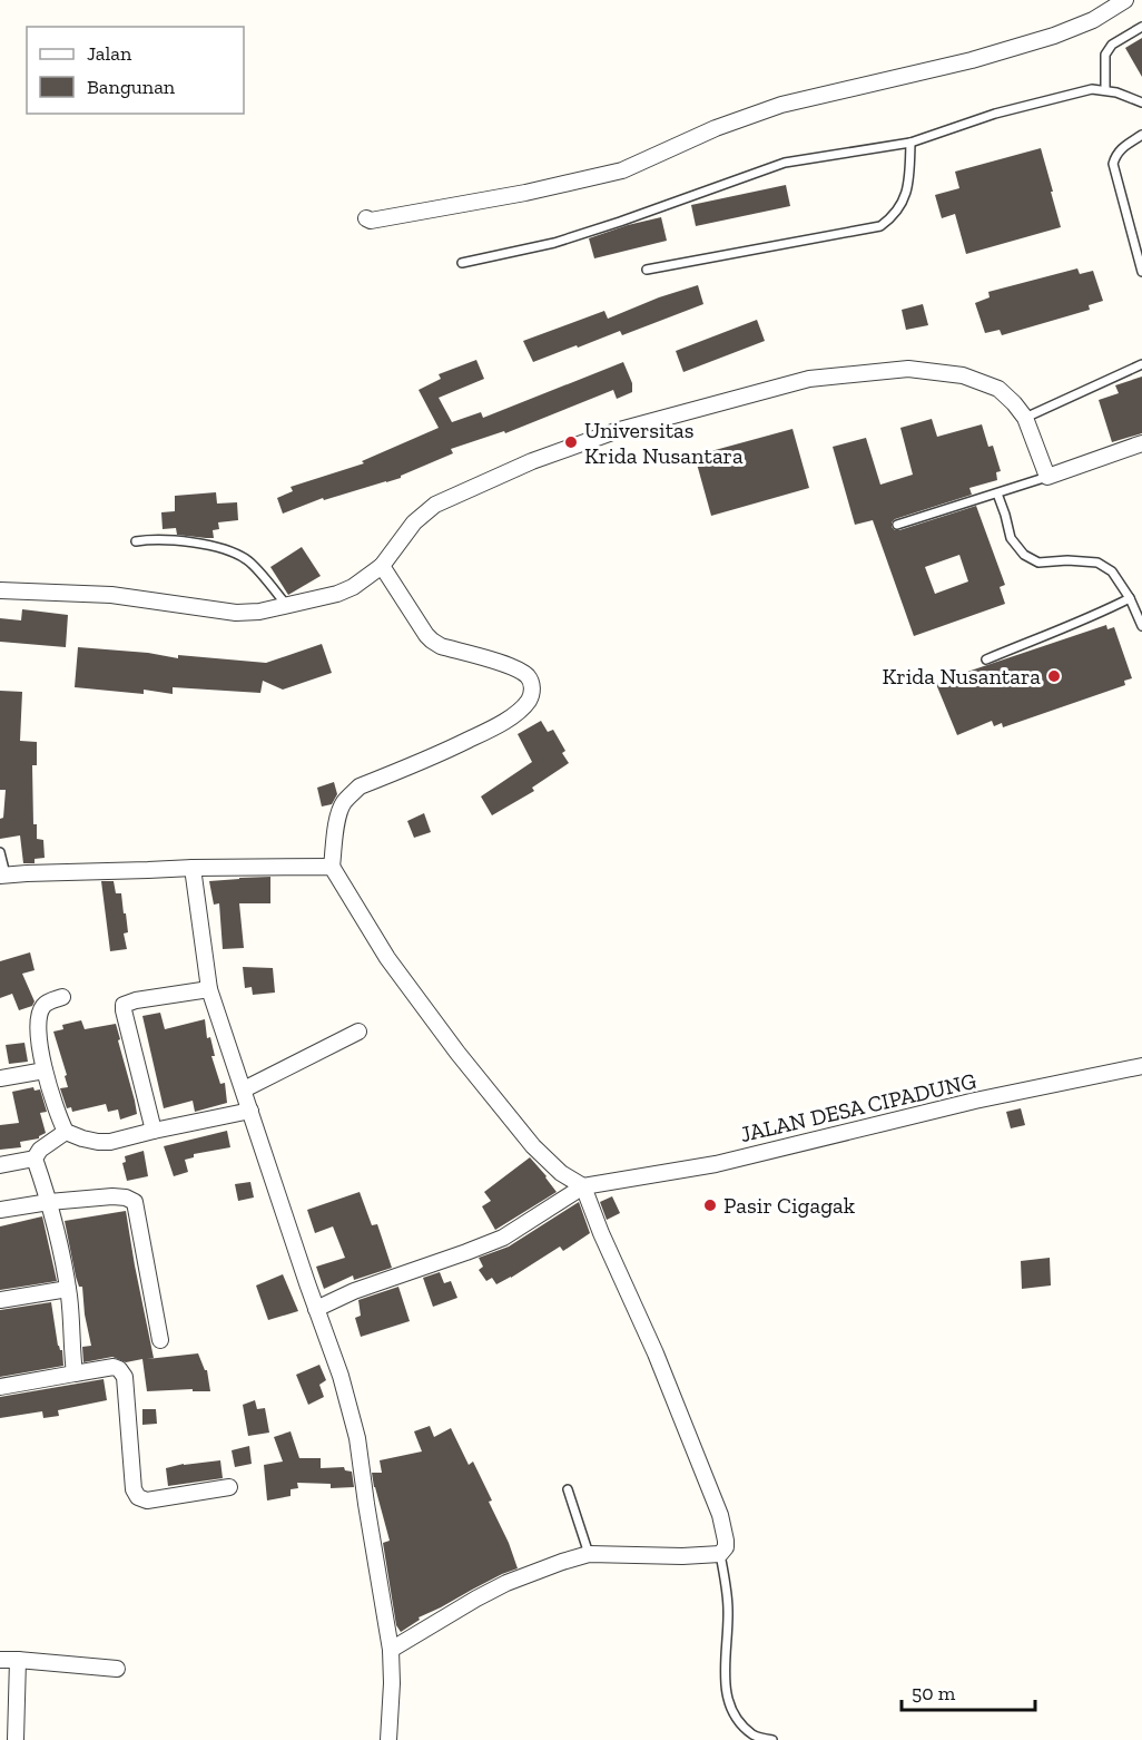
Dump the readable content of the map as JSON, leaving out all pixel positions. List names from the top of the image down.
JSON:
{
  "streets": {
    "street": ["JALAN DESA CIPADUNG"]
  },
  "places": ["Universitas Krida Nusantara", "Krida Nusantara", "Pasir Cigagak"],
  "legend": ["Jalan", "Bangunan"],
  "scale_bar": "50 m"
}
